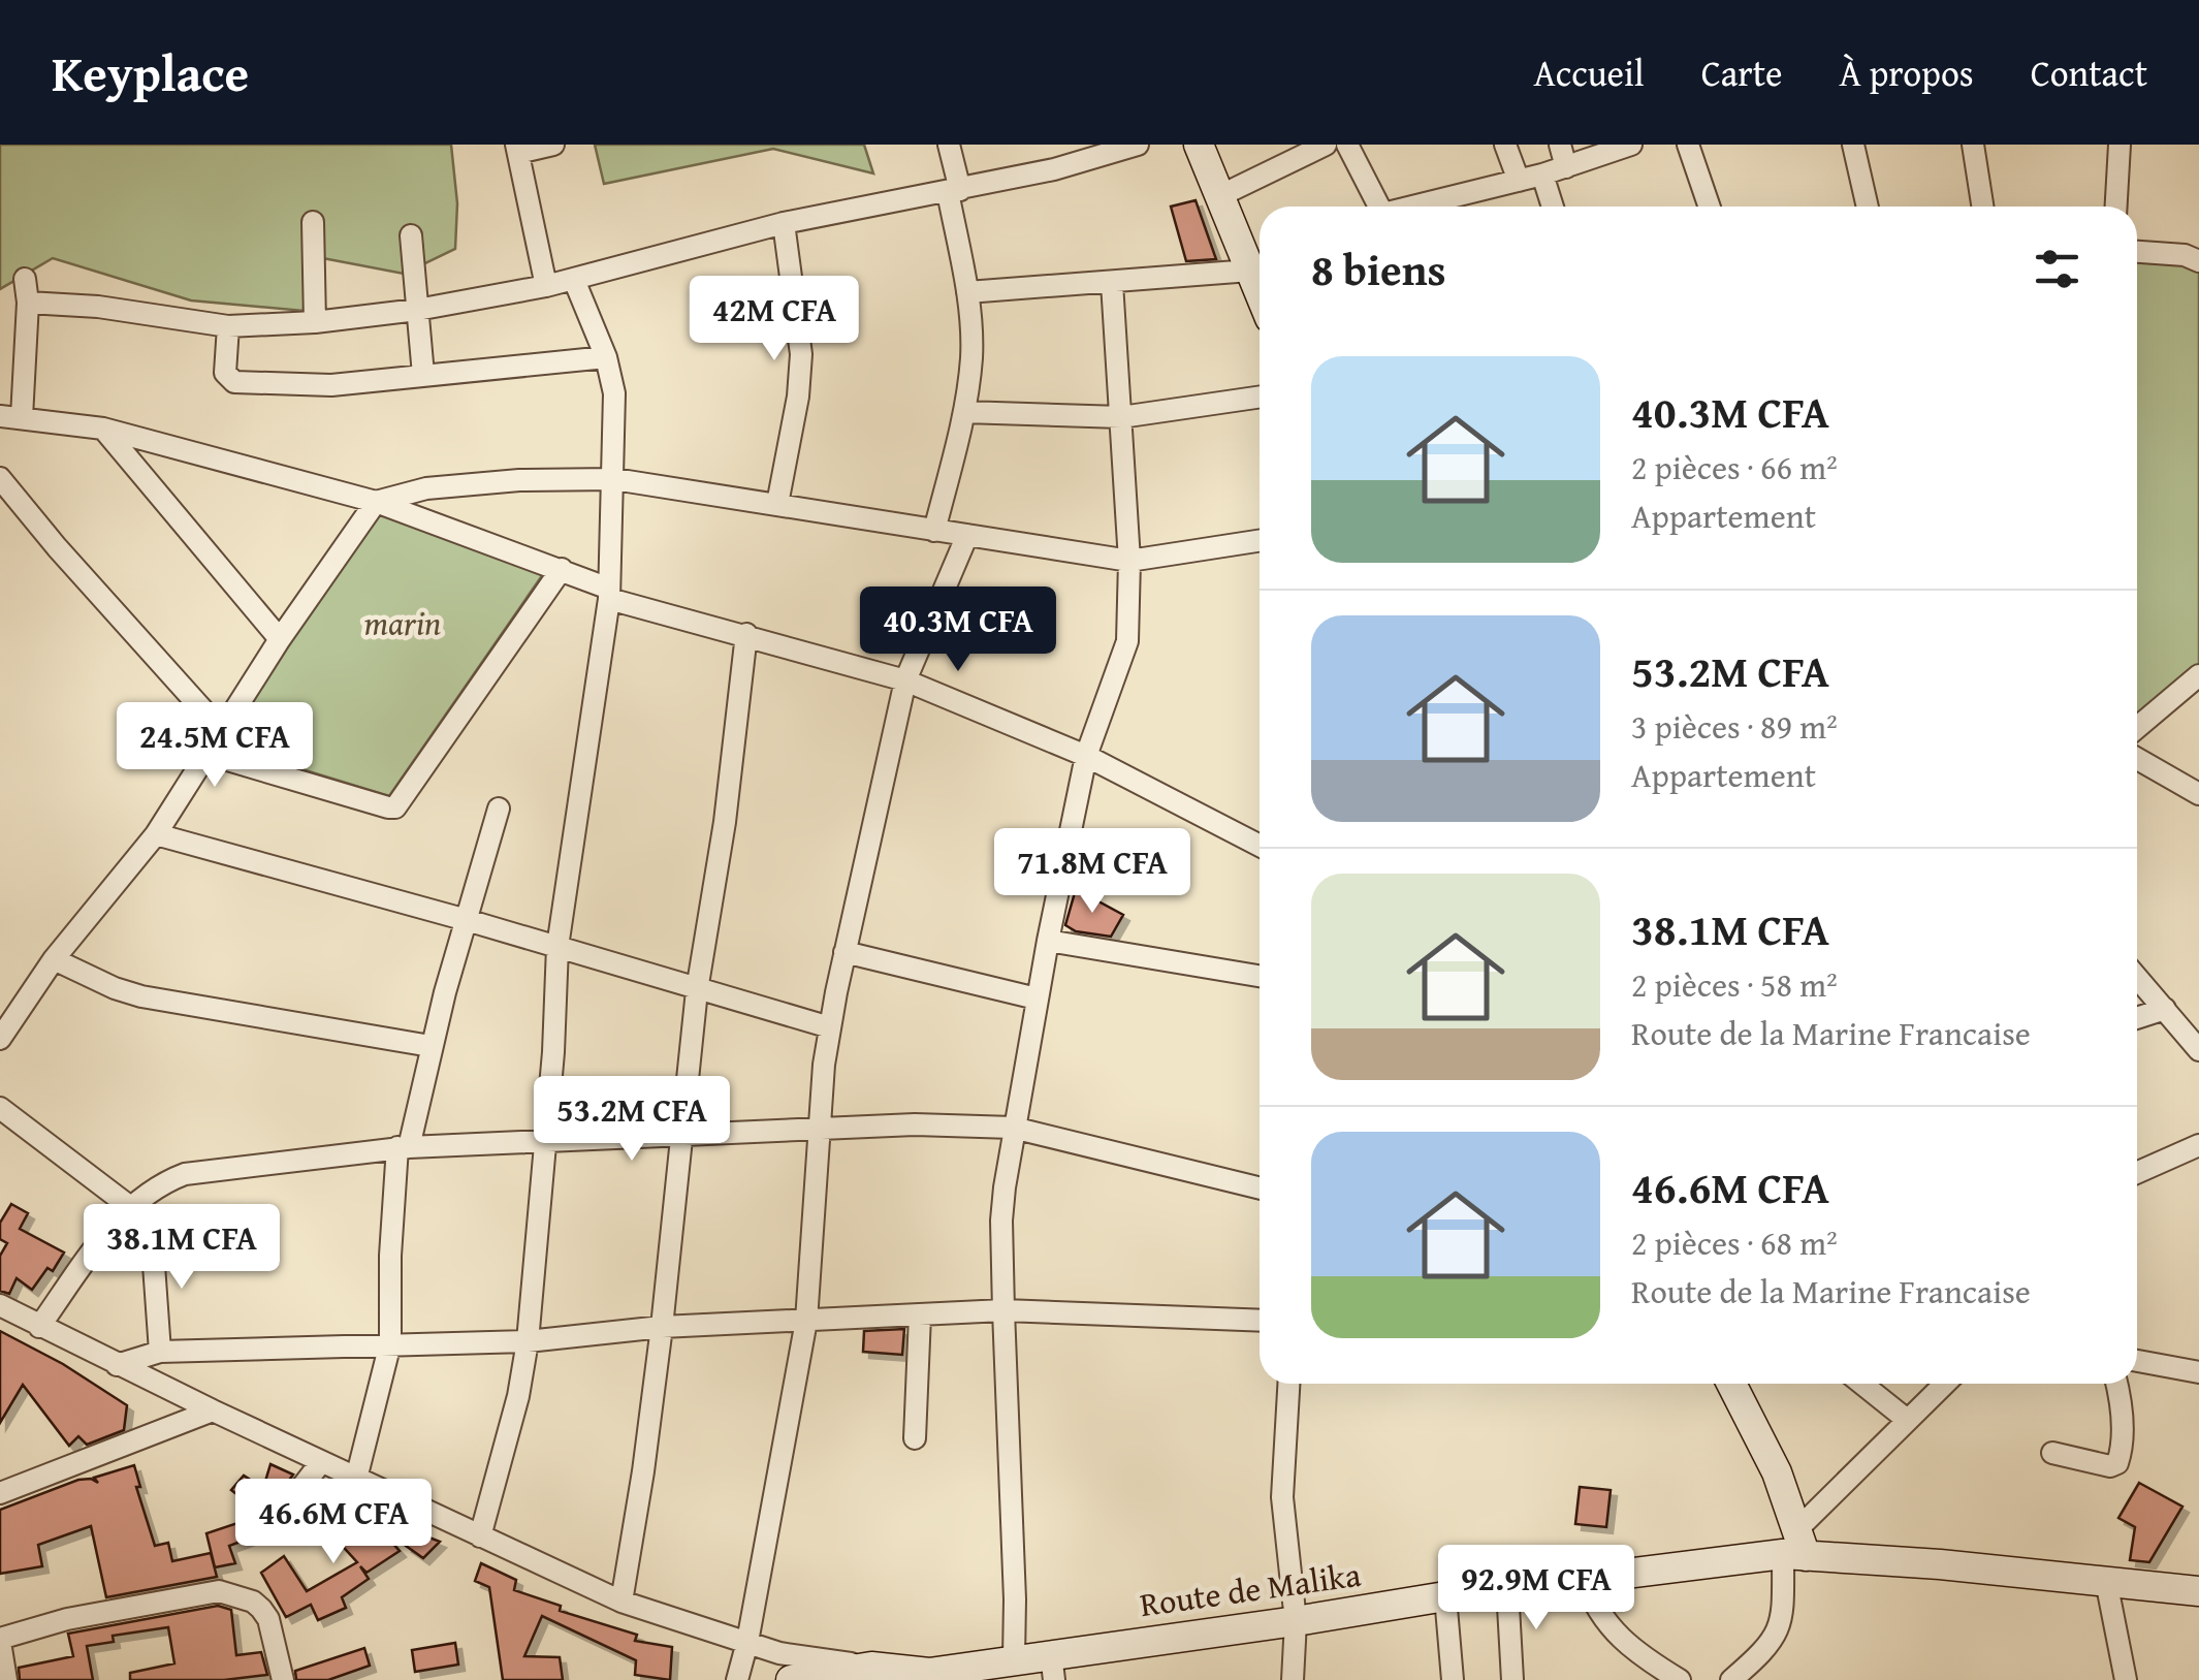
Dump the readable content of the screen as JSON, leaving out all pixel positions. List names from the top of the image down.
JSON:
{
  "streets": {
    "main road": ["Route de Malika"]
  },
  "parks": ["marin"],
  "page": {
    "header": "Keyplace",
    "nav": [
      "Accueil",
      "Carte",
      "À propos",
      "Contact"
    ],
    "heading": "8 biens",
    "price": [
      "42M CFA",
      "40.3M CFA",
      "24.5M CFA",
      "71.8M CFA",
      "53.2M CFA",
      "38.1M CFA",
      "46.6M CFA",
      "92.9M CFA"
    ],
    "list": [
      {
        "name": "40.3M CFA",
        "note": "2 pièces · 66 m² · Appartement"
      },
      {
        "name": "53.2M CFA",
        "note": "3 pièces · 89 m² · Appartement"
      },
      {
        "name": "38.1M CFA",
        "note": "2 pièces · 58 m² · Route de la Marine Francaise"
      },
      {
        "name": "46.6M CFA",
        "note": "2 pièces · 68 m² · Route de la Marine Francaise"
      }
    ]
  }
}
